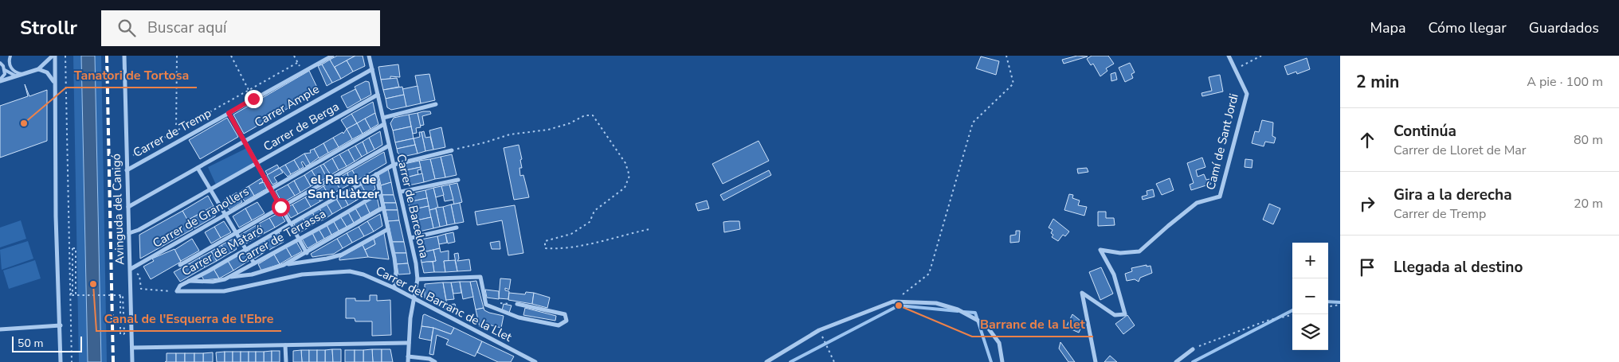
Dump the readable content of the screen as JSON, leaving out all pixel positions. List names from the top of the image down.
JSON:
{
  "streets": {
    "street": [
      "Carrer Ample",
      "Carrer de Berga",
      "Carrer de Tremp",
      "Camí de Sant Jordi",
      "Carrer de Barcelona",
      "Avinguda del Canigó",
      "Carrer de Granollers",
      "Carrer de Terrassa",
      "Carrer de Mataró",
      "Carrer del Barranc de la Llet"
    ]
  },
  "crossings": [
    ["Carrer Ample", "Carrer de Barcelona"],
    ["Carrer Ample", "Avinguda del Canigó"],
    ["Carrer de Berga", "Carrer de Barcelona"],
    ["Carrer de Berga", "Avinguda del Canigó"],
    ["Carrer de Tremp", "Avinguda del Canigó"],
    ["Carrer de Barcelona", "Carrer de Granollers"],
    ["Carrer de Barcelona", "Carrer de Mataró"],
    ["Carrer de Barcelona", "Carrer del Barranc de la Llet"],
    ["Avinguda del Canigó", "Carrer de Granollers"],
    ["Carrer de Terrassa", "Carrer de Mataró"],
    ["Carrer de Mataró", "Carrer del Barranc de la Llet"]
  ],
  "districts": ["el Raval de Sant Llàtzer"],
  "places": ["Tanatori de Tortosa", "Canal de l'Esquerra de l'Ebre", "Barranc de la Llet"],
  "scale_bar": "50 m",
  "page": {
    "header": "Strollr",
    "search": "Buscar aquí",
    "nav": ["Mapa", "Cómo llegar", "Guardados"],
    "heading": ["2 min", "A pie · 100 m"],
    "list": [
      ["Continúa", "Carrer de Lloret de Mar", "80 m"],
      ["Gira a la derecha", "Carrer de Tremp", "20 m"],
      "Llegada al destino"
    ],
    "map_buttons": ["+", "−"],
    "scale": "50 m"
  }
}
